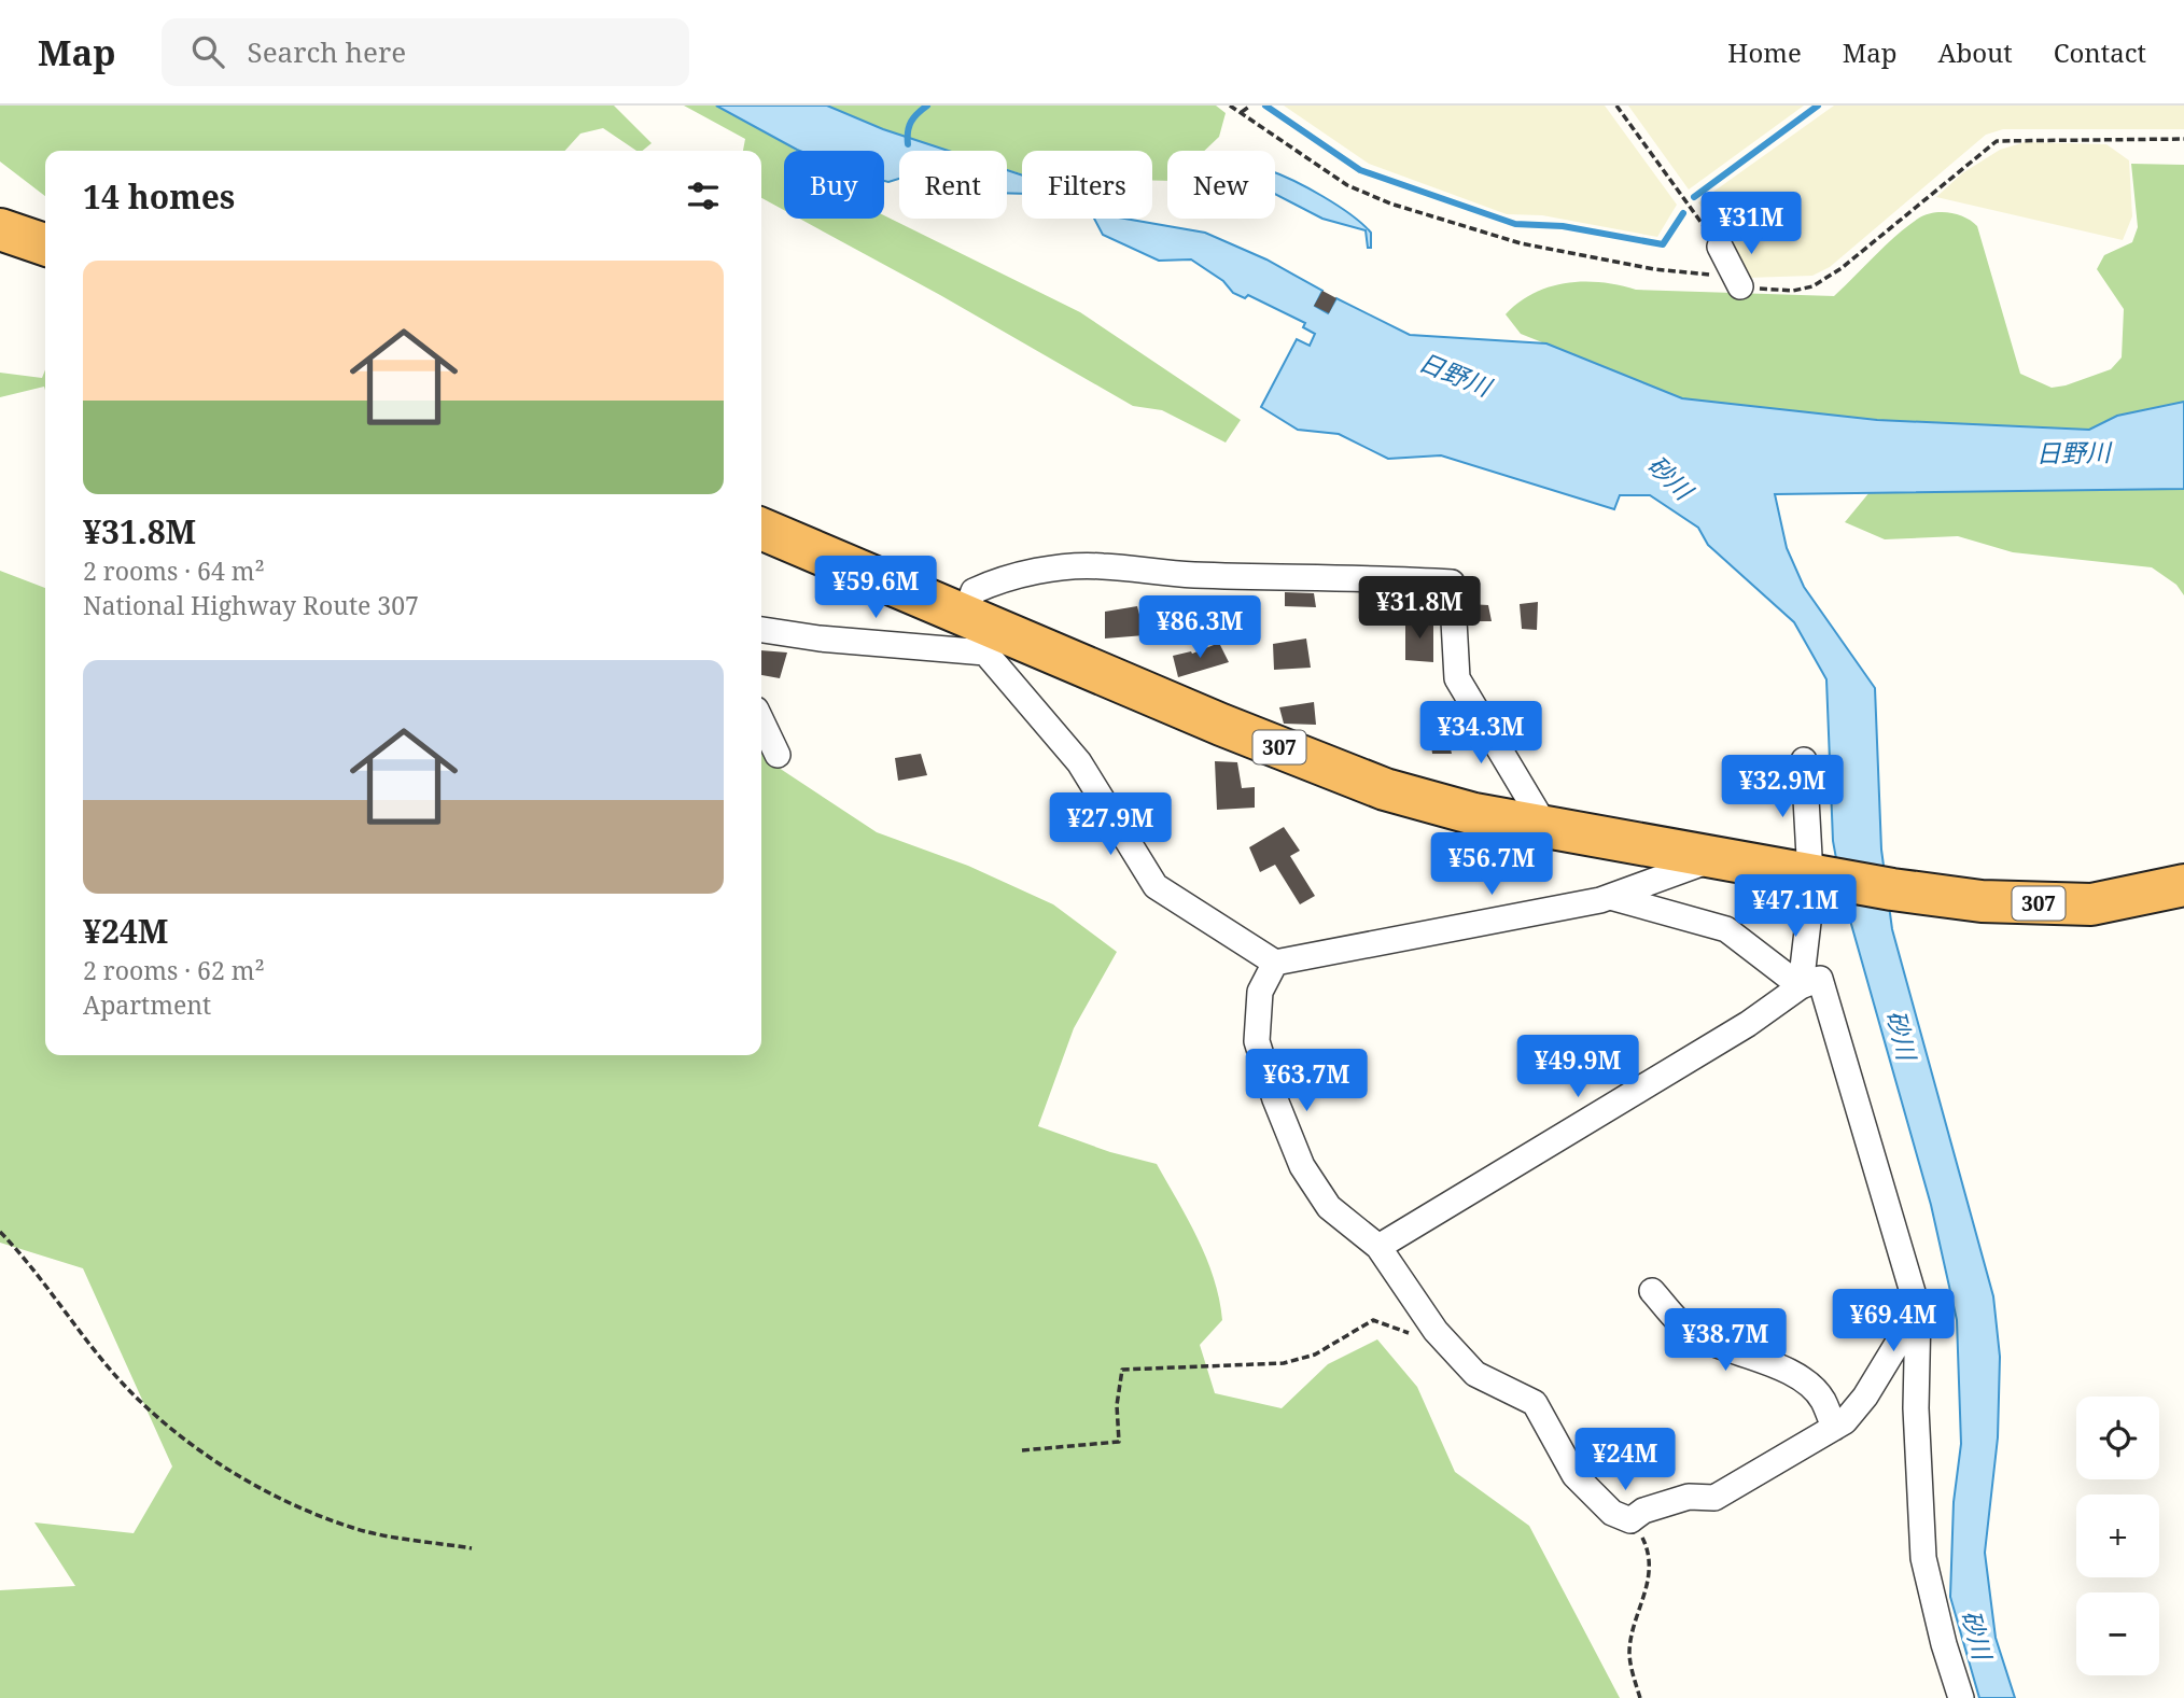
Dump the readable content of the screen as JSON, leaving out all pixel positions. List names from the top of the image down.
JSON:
{
  "streets": {
    "highway": ["307"]
  },
  "water": ["日野川", "砂川"],
  "page": {
    "header": "Map",
    "search": "Search here",
    "nav": [
      "Home",
      "Map",
      "About",
      "Contact"
    ],
    "chip": [
      "Buy",
      "Rent",
      "Filters",
      "New"
    ],
    "heading": "14 homes",
    "price": [
      "¥31M",
      "¥59.6M",
      "¥31.8M",
      "¥86.3M",
      "¥34.3M",
      "¥32.9M",
      "¥27.9M",
      "¥56.7M",
      "¥47.1M",
      "¥49.9M",
      "¥63.7M",
      "¥69.4M",
      "¥38.7M",
      "¥24M"
    ],
    "list": [
      {
        "name": "¥31.8M",
        "note": "2 rooms · 64 m² · National Highway Route 307"
      },
      {
        "name": "¥24M",
        "note": "2 rooms · 62 m² · Apartment"
      }
    ],
    "map_buttons": ["+", "−"]
  }
}
